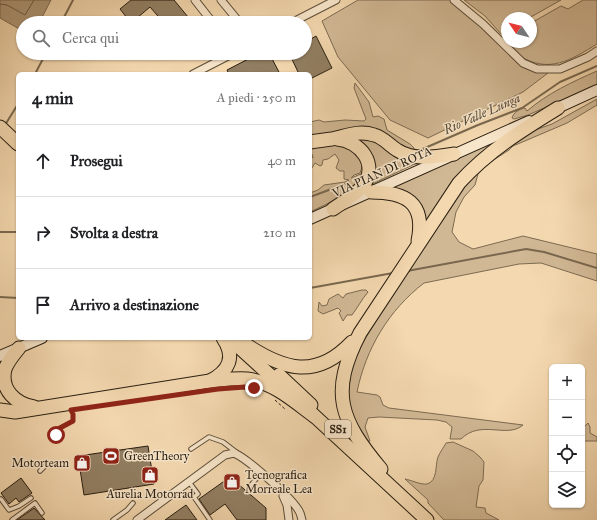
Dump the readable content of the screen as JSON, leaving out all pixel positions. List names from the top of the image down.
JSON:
{
  "streets": {
    "highway": ["SS1"],
    "main road": ["VIA PIAN DI ROTA"]
  },
  "water": ["Rio Valle Lunga"],
  "places": {
    "sports": ["GreenTheory"],
    "shop": ["Motorteam", "Aurelia Motorrad", "Tecnografica Morreale Lea"]
  },
  "north": "top left",
  "page": {
    "search": "Cerca qui",
    "heading": ["4 min", "A piedi · 250 m"],
    "list": [
      ["Prosegui", "40 m"],
      ["Svolta a destra", "210 m"],
      "Arrivo a destinazione"
    ],
    "map_buttons": ["+", "−"]
  }
}
